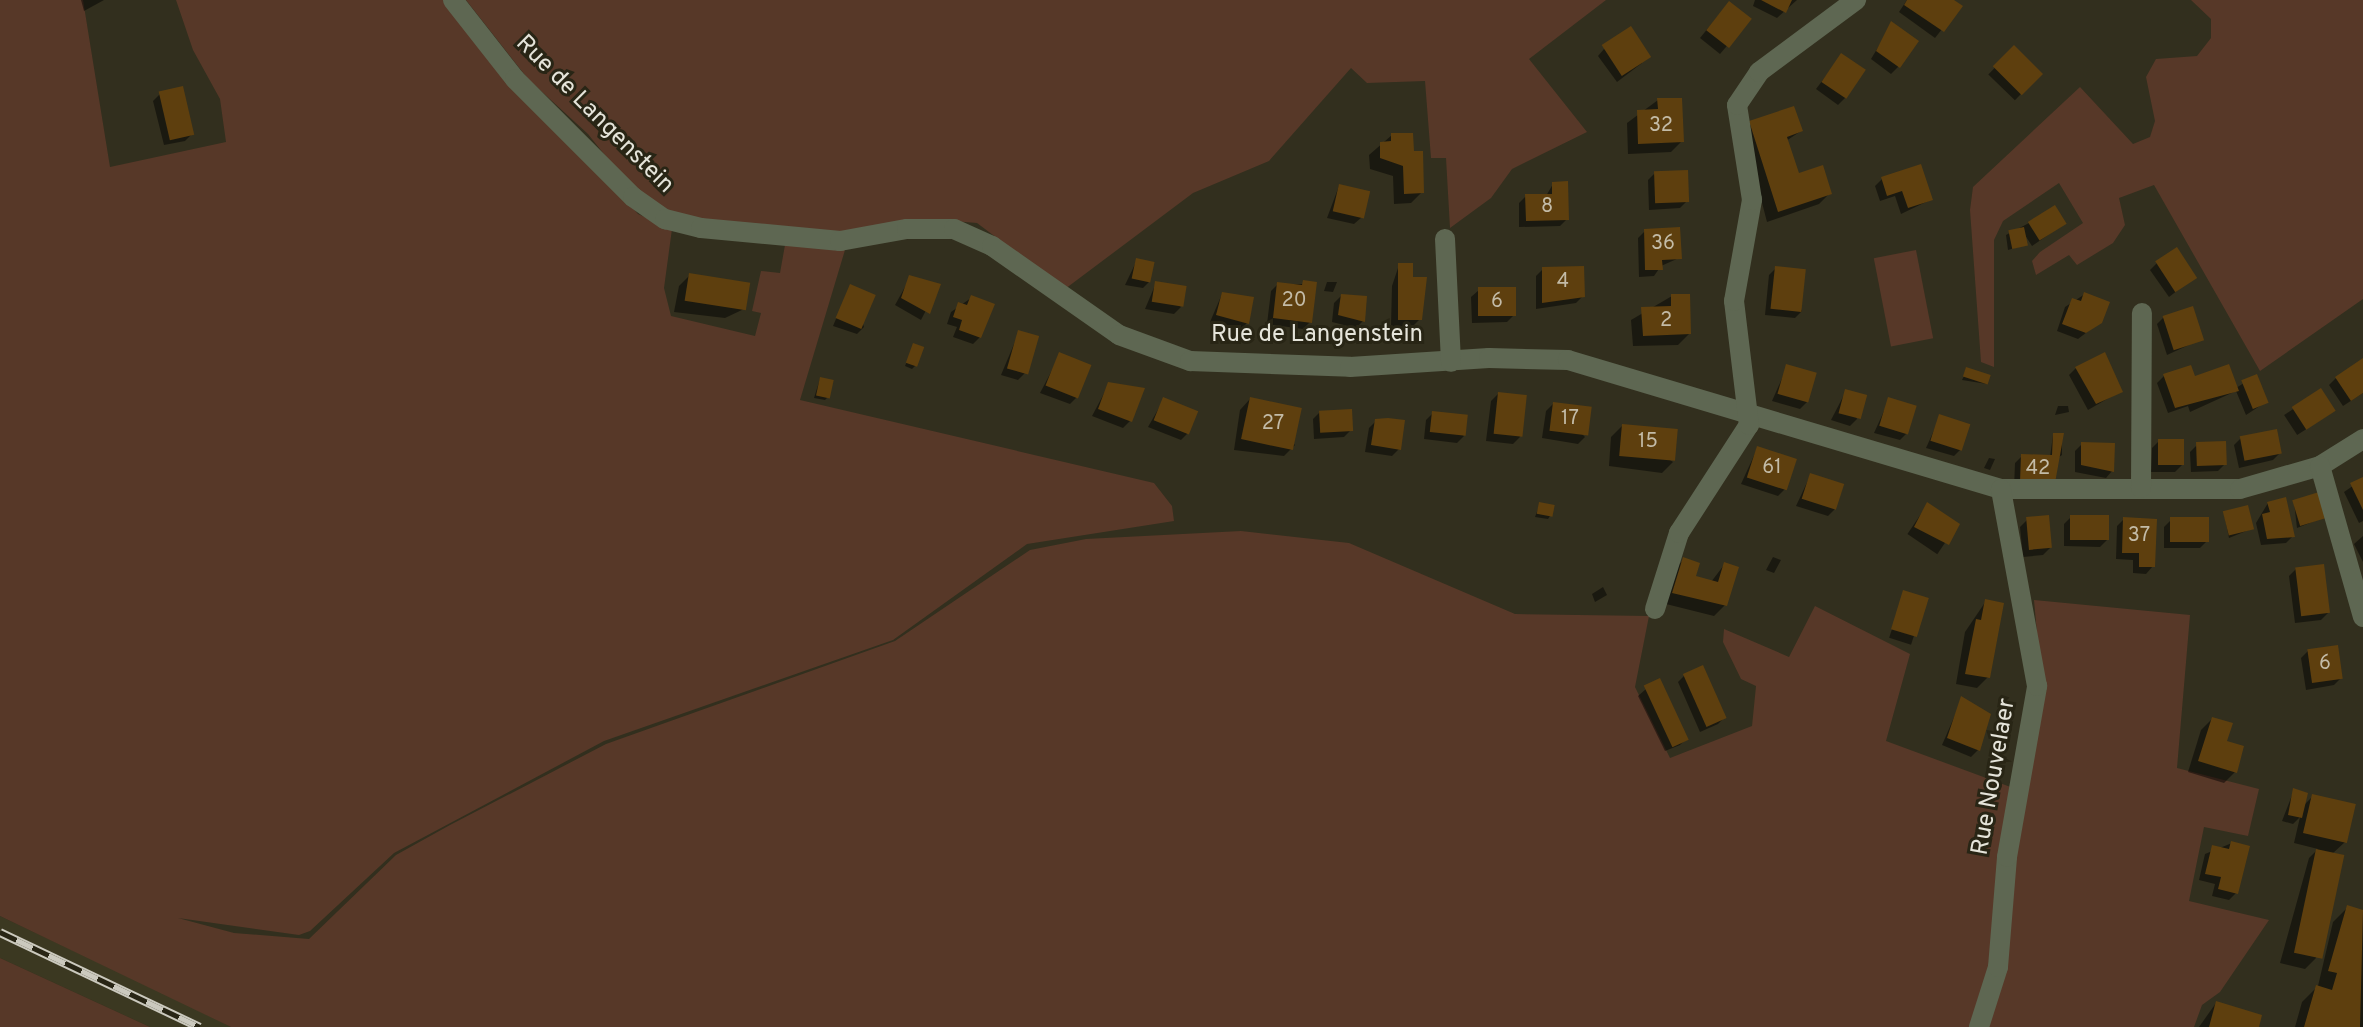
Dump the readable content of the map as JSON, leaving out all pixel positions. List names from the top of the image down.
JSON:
{
  "streets": {
    "street": ["Rue de Langenstein", "Rue Nouvelaer"]
  },
  "house_numbers": [
    "32",
    "8",
    "36",
    "4",
    "20",
    "6",
    "2",
    "17",
    "27",
    "15",
    "61",
    "42",
    "37",
    "6"
  ]
}
